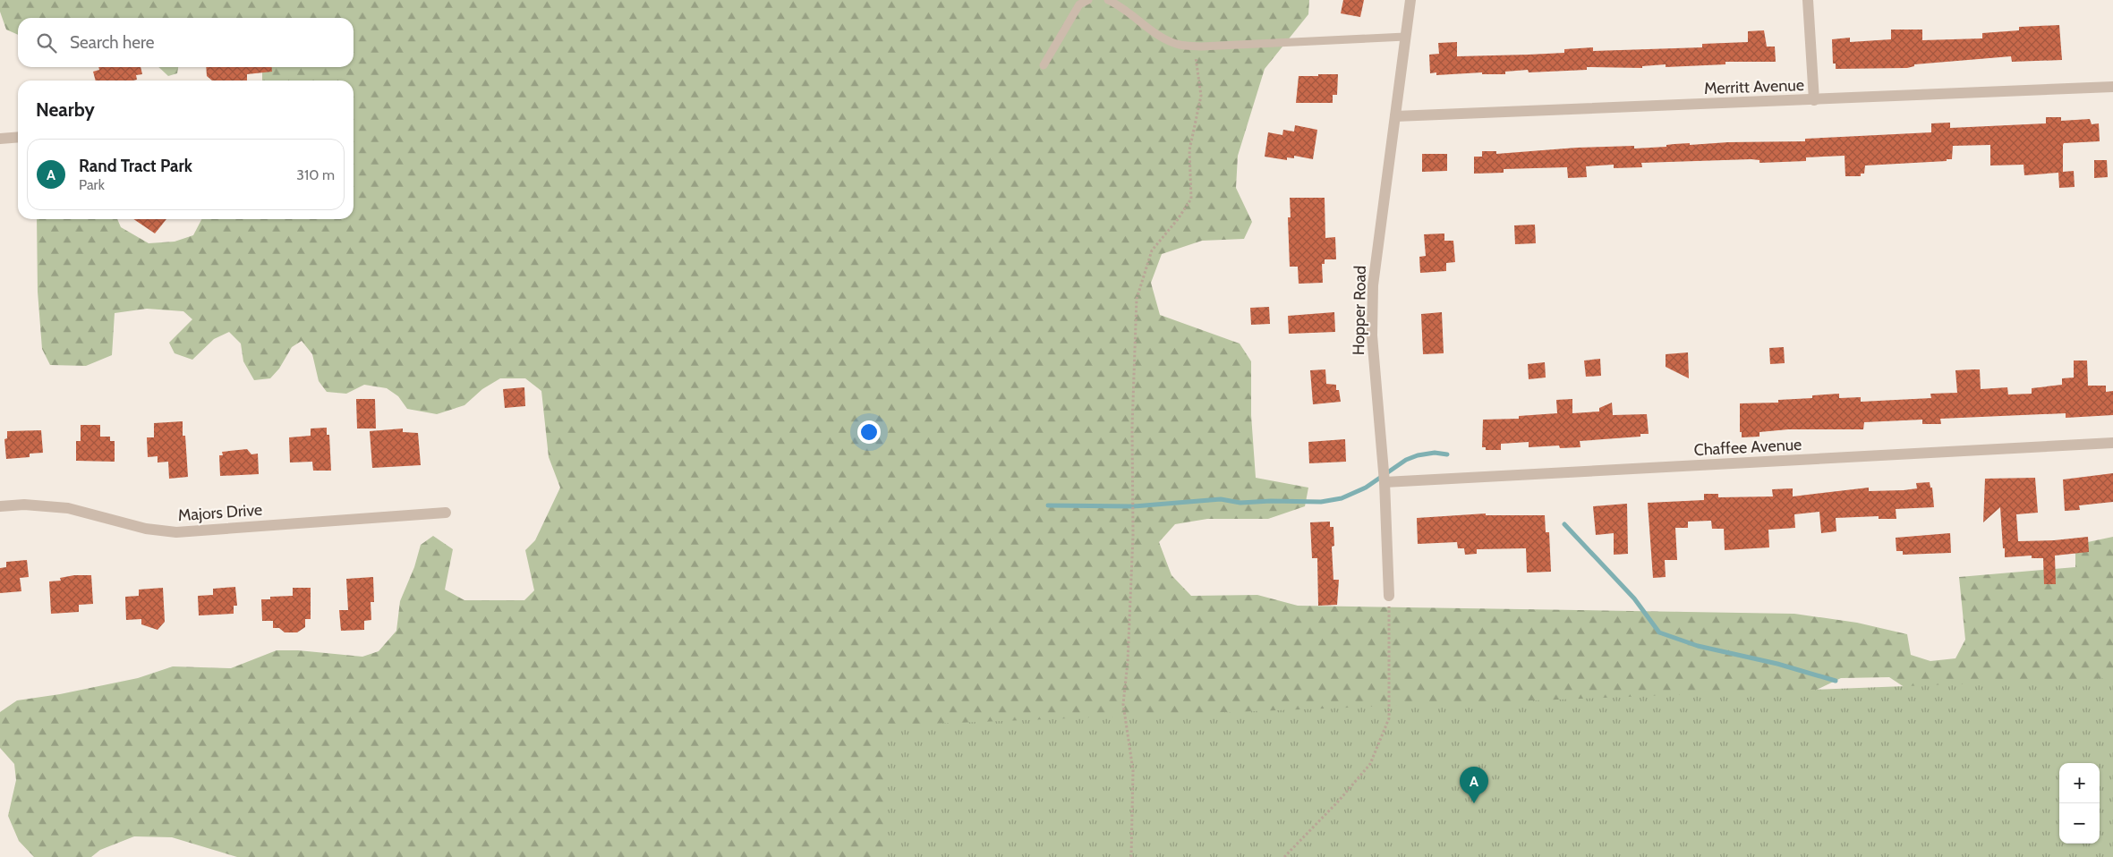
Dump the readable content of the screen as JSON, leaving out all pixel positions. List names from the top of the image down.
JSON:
{
  "streets": {
    "street": [
      "Merritt Avenue",
      "Hopper Road",
      "Chaffee Avenue",
      "Majors Drive"
    ]
  },
  "crossings": [
    ["Merritt Avenue", "Hopper Road"],
    ["Hopper Road", "Chaffee Avenue"]
  ],
  "page": {
    "search": "Search here",
    "heading": "Nearby",
    "list": [
      {
        "mark": "A",
        "name": "Rand Tract Park",
        "note": "Park",
        "value": "310 m"
      }
    ],
    "map_buttons": ["+", "−"],
    "pins": "A"
  }
}
